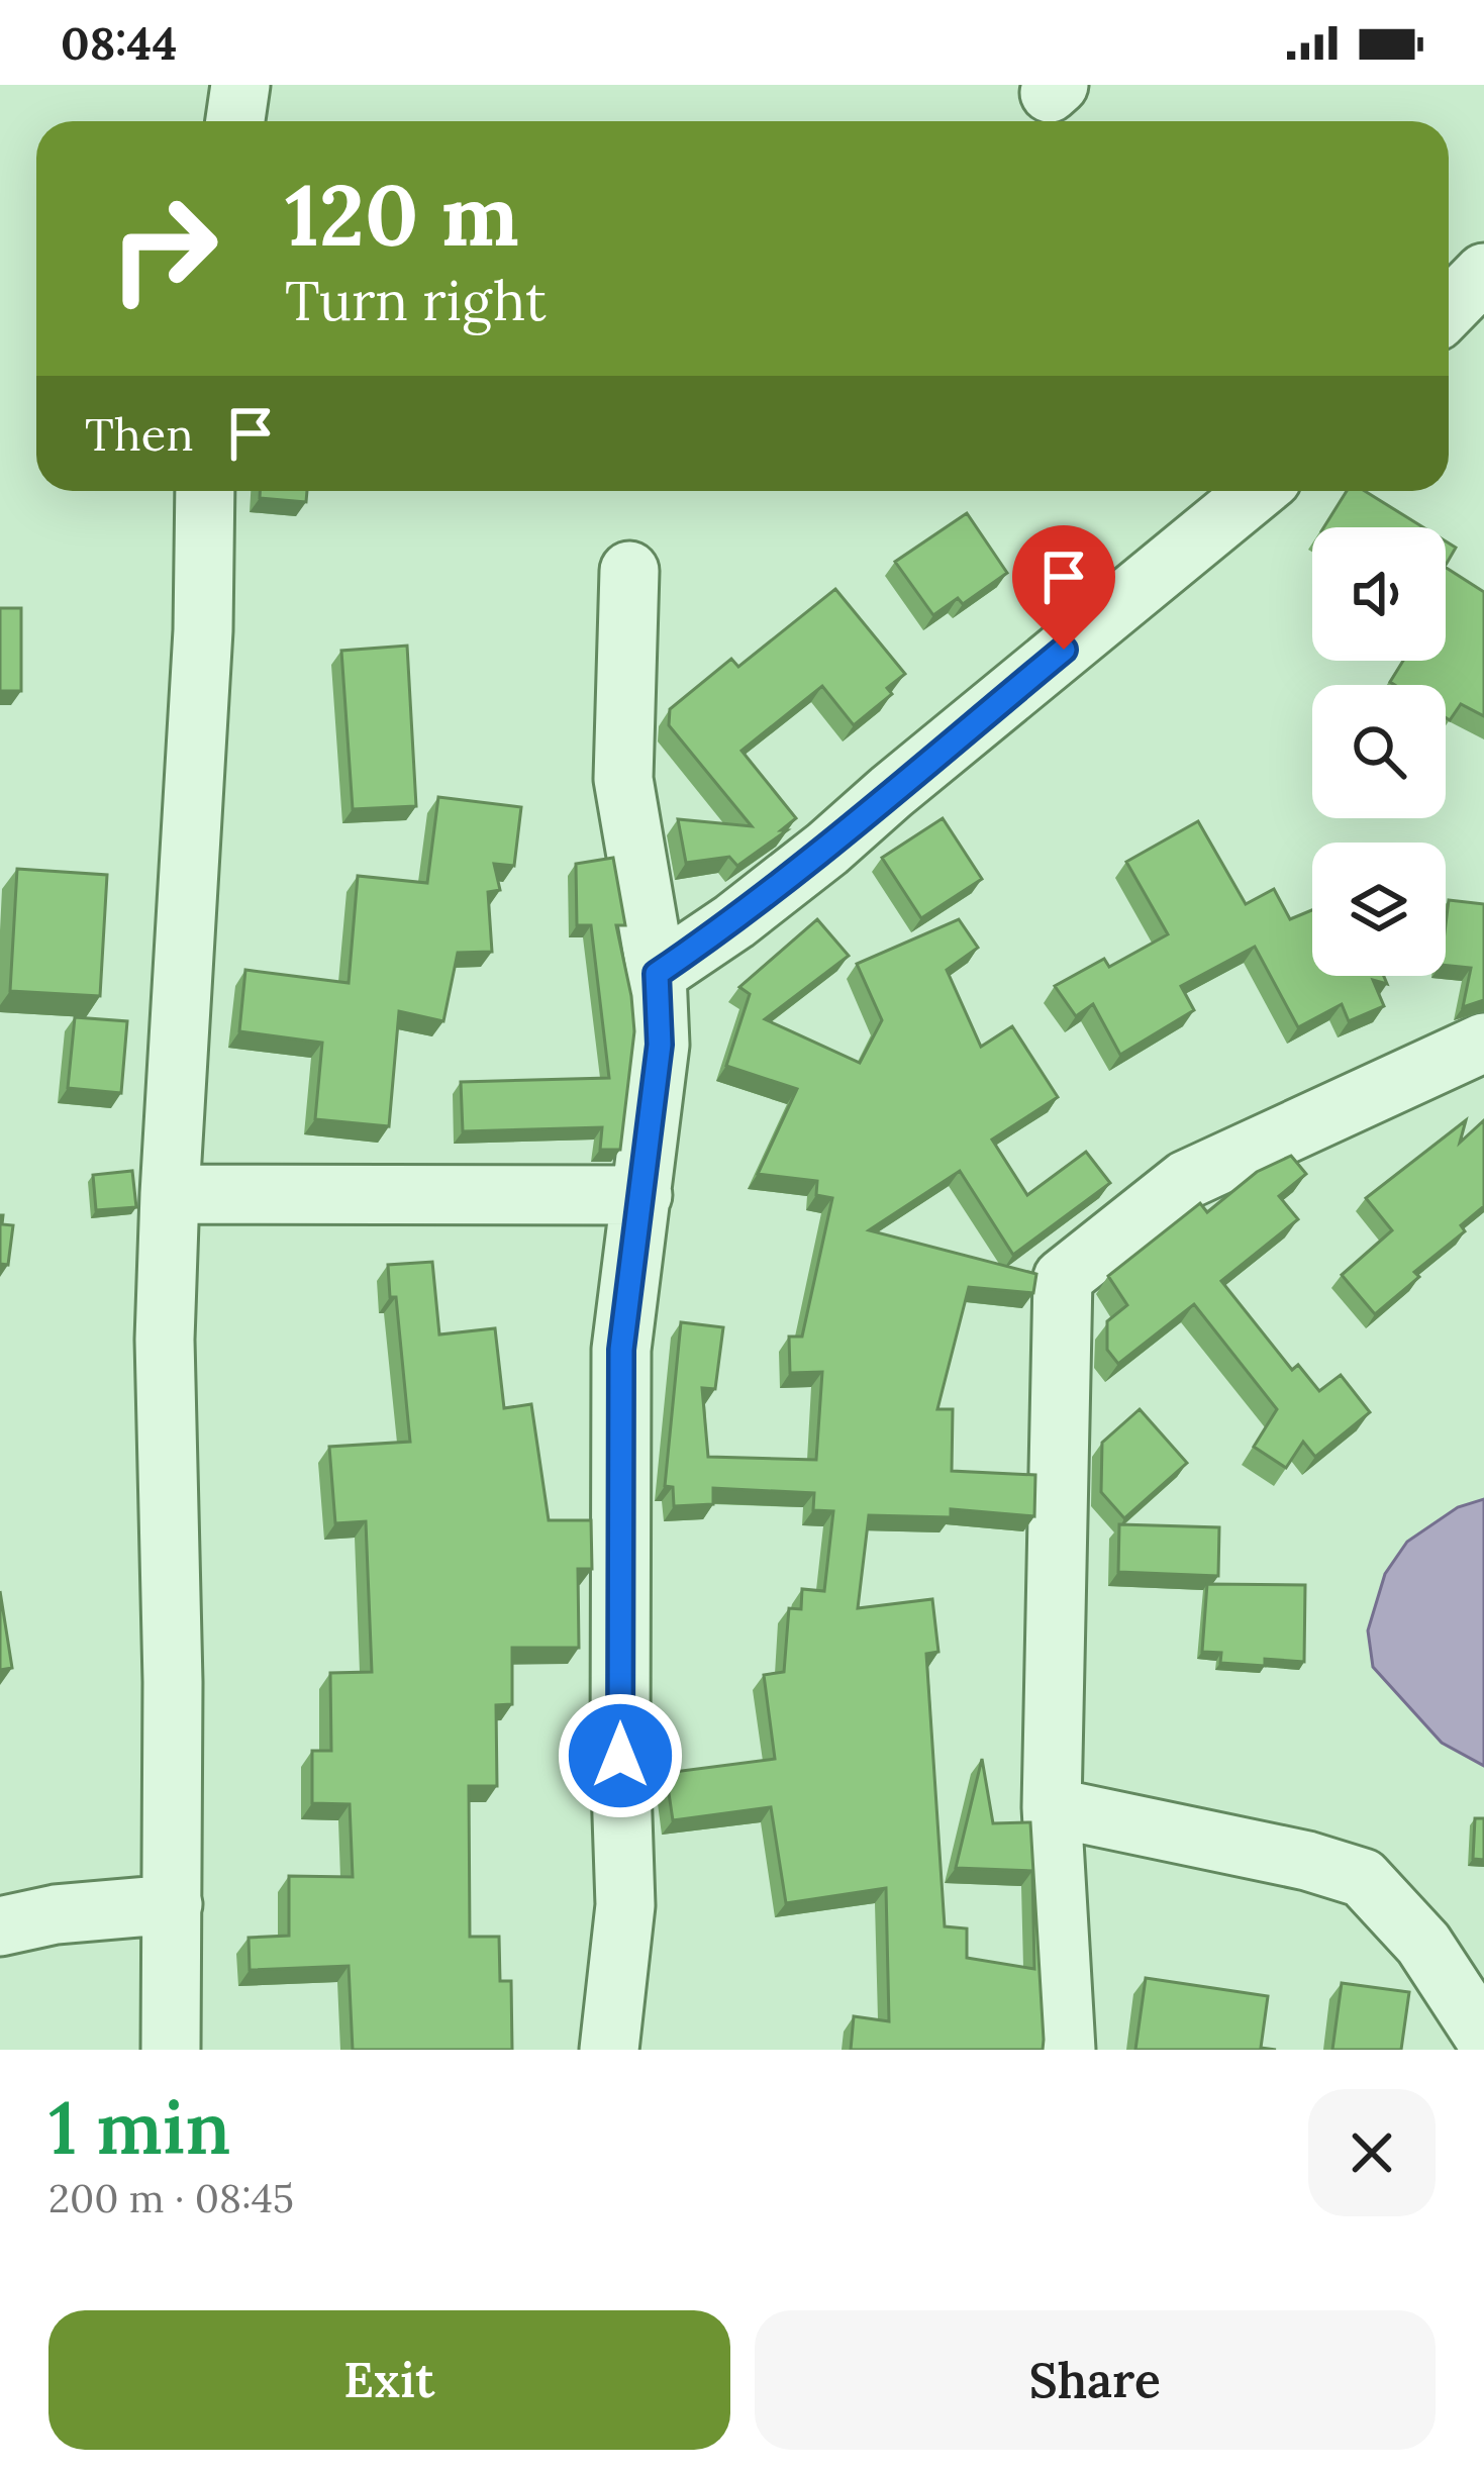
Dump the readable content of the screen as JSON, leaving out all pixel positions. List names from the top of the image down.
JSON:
{
  "page": {
    "status": "08:44",
    "turn": ["120 m", "Turn right"],
    "then": "Then",
    "heading": ["1 min", "200 m · 08:45"],
    "buttons": ["Exit", "Share"]
  }
}
